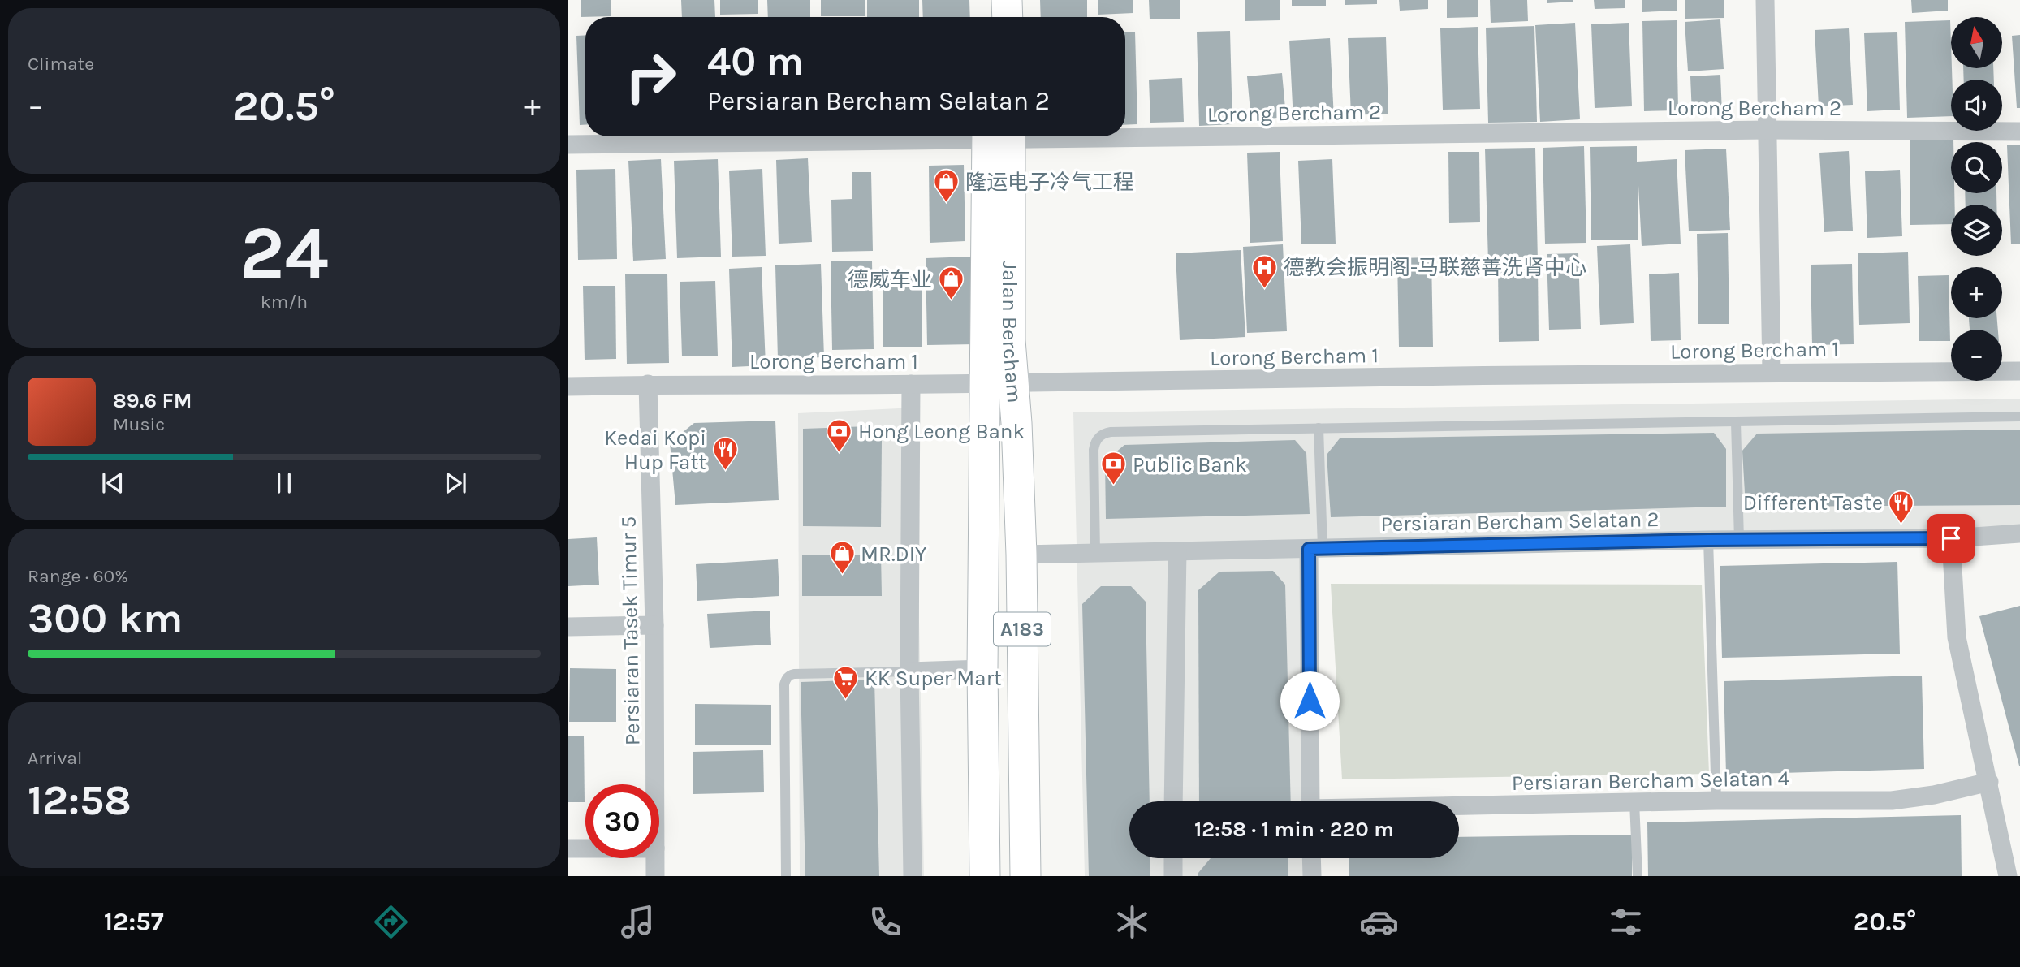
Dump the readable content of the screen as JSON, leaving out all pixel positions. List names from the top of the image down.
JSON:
{
  "streets": {
    "main road": ["Jalan Bercham", "A183"],
    "street": [
      "Lorong Bercham 2",
      "Lorong Bercham 1",
      "Persiaran Bercham Selatan 2",
      "Persiaran Tasek Timur 5",
      "Persiaran Bercham Selatan 4"
    ]
  },
  "crossings": [
    ["Jalan Bercham", "Lorong Bercham 1"],
    ["Jalan Bercham", "Persiaran Bercham Selatan 2"],
    ["Lorong Bercham 1", "Persiaran Tasek Timur 5"]
  ],
  "places": {
    "shop": ["隆运电子冷气工程", "德威车业", "MR.DIY"],
    "hospital": ["德教会振明阁-马联慈善洗肾中心"],
    "bank": ["Hong Leong Bank", "Public Bank"],
    "restaurant": ["Kedai Kopi Hup Fatt", "Different Taste"],
    "supermarket": ["KK Super Mart"]
  },
  "north": "top",
  "page": {
    "tile": [
      "Climate",
      ["24", "km/h"],
      ["Range · 60%", "300 km"],
      ["Arrival", "12:58"]
    ],
    "map_buttons": ["+", "−"],
    "turn": ["40 m", "Persiaran Bercham Selatan 2"],
    "heat": ["−", "20.5°", "+"],
    "song": ["89.6 FM", "Music"],
    "limit": "30",
    "trip": "12:58 · 1 min · 220 m",
    "tabs": ["12:57", "20.5°"]
  }
}
